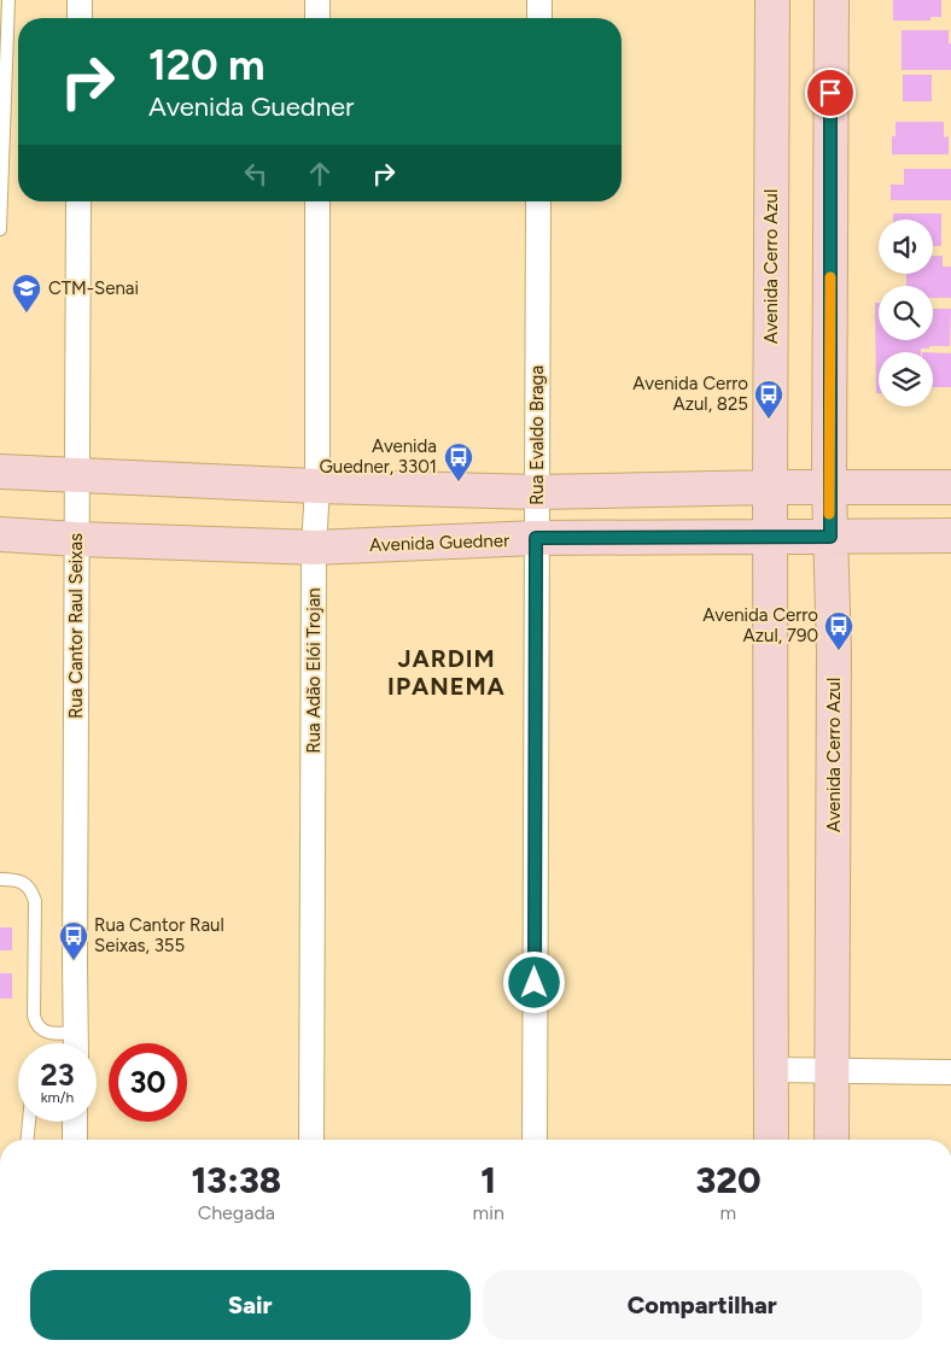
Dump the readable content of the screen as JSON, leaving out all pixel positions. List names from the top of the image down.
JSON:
{
  "streets": {
    "main road": ["Avenida Cerro Azul", "Avenida Guedner"],
    "street": ["Rua Evaldo Braga", "Rua Cantor Raul Seixas", "Rua Adão Elói Trojan"]
  },
  "crossings": [
    ["Avenida Cerro Azul", "Avenida Guedner"],
    ["Rua Evaldo Braga", "Avenida Guedner"],
    ["Avenida Guedner", "Rua Cantor Raul Seixas"],
    ["Avenida Guedner", "Rua Adão Elói Trojan"]
  ],
  "districts": ["JARDIM IPANEMA"],
  "places": {
    "school or university": ["CTM-Senai"],
    "bus stop": [
      "Avenida Cerro Azul, 825",
      "Avenida Guedner, 3301",
      "Avenida Cerro Azul, 790",
      "Rua Cantor Raul Seixas, 355"
    ]
  },
  "page": {
    "turn": ["120 m", "Avenida Guedner"],
    "speed": "23 km/h",
    "limit": "30",
    "eta": [
      "13:38",
      "Chegada",
      "1",
      "min",
      "320",
      "m"
    ],
    "buttons": ["Sair", "Compartilhar"]
  }
}
